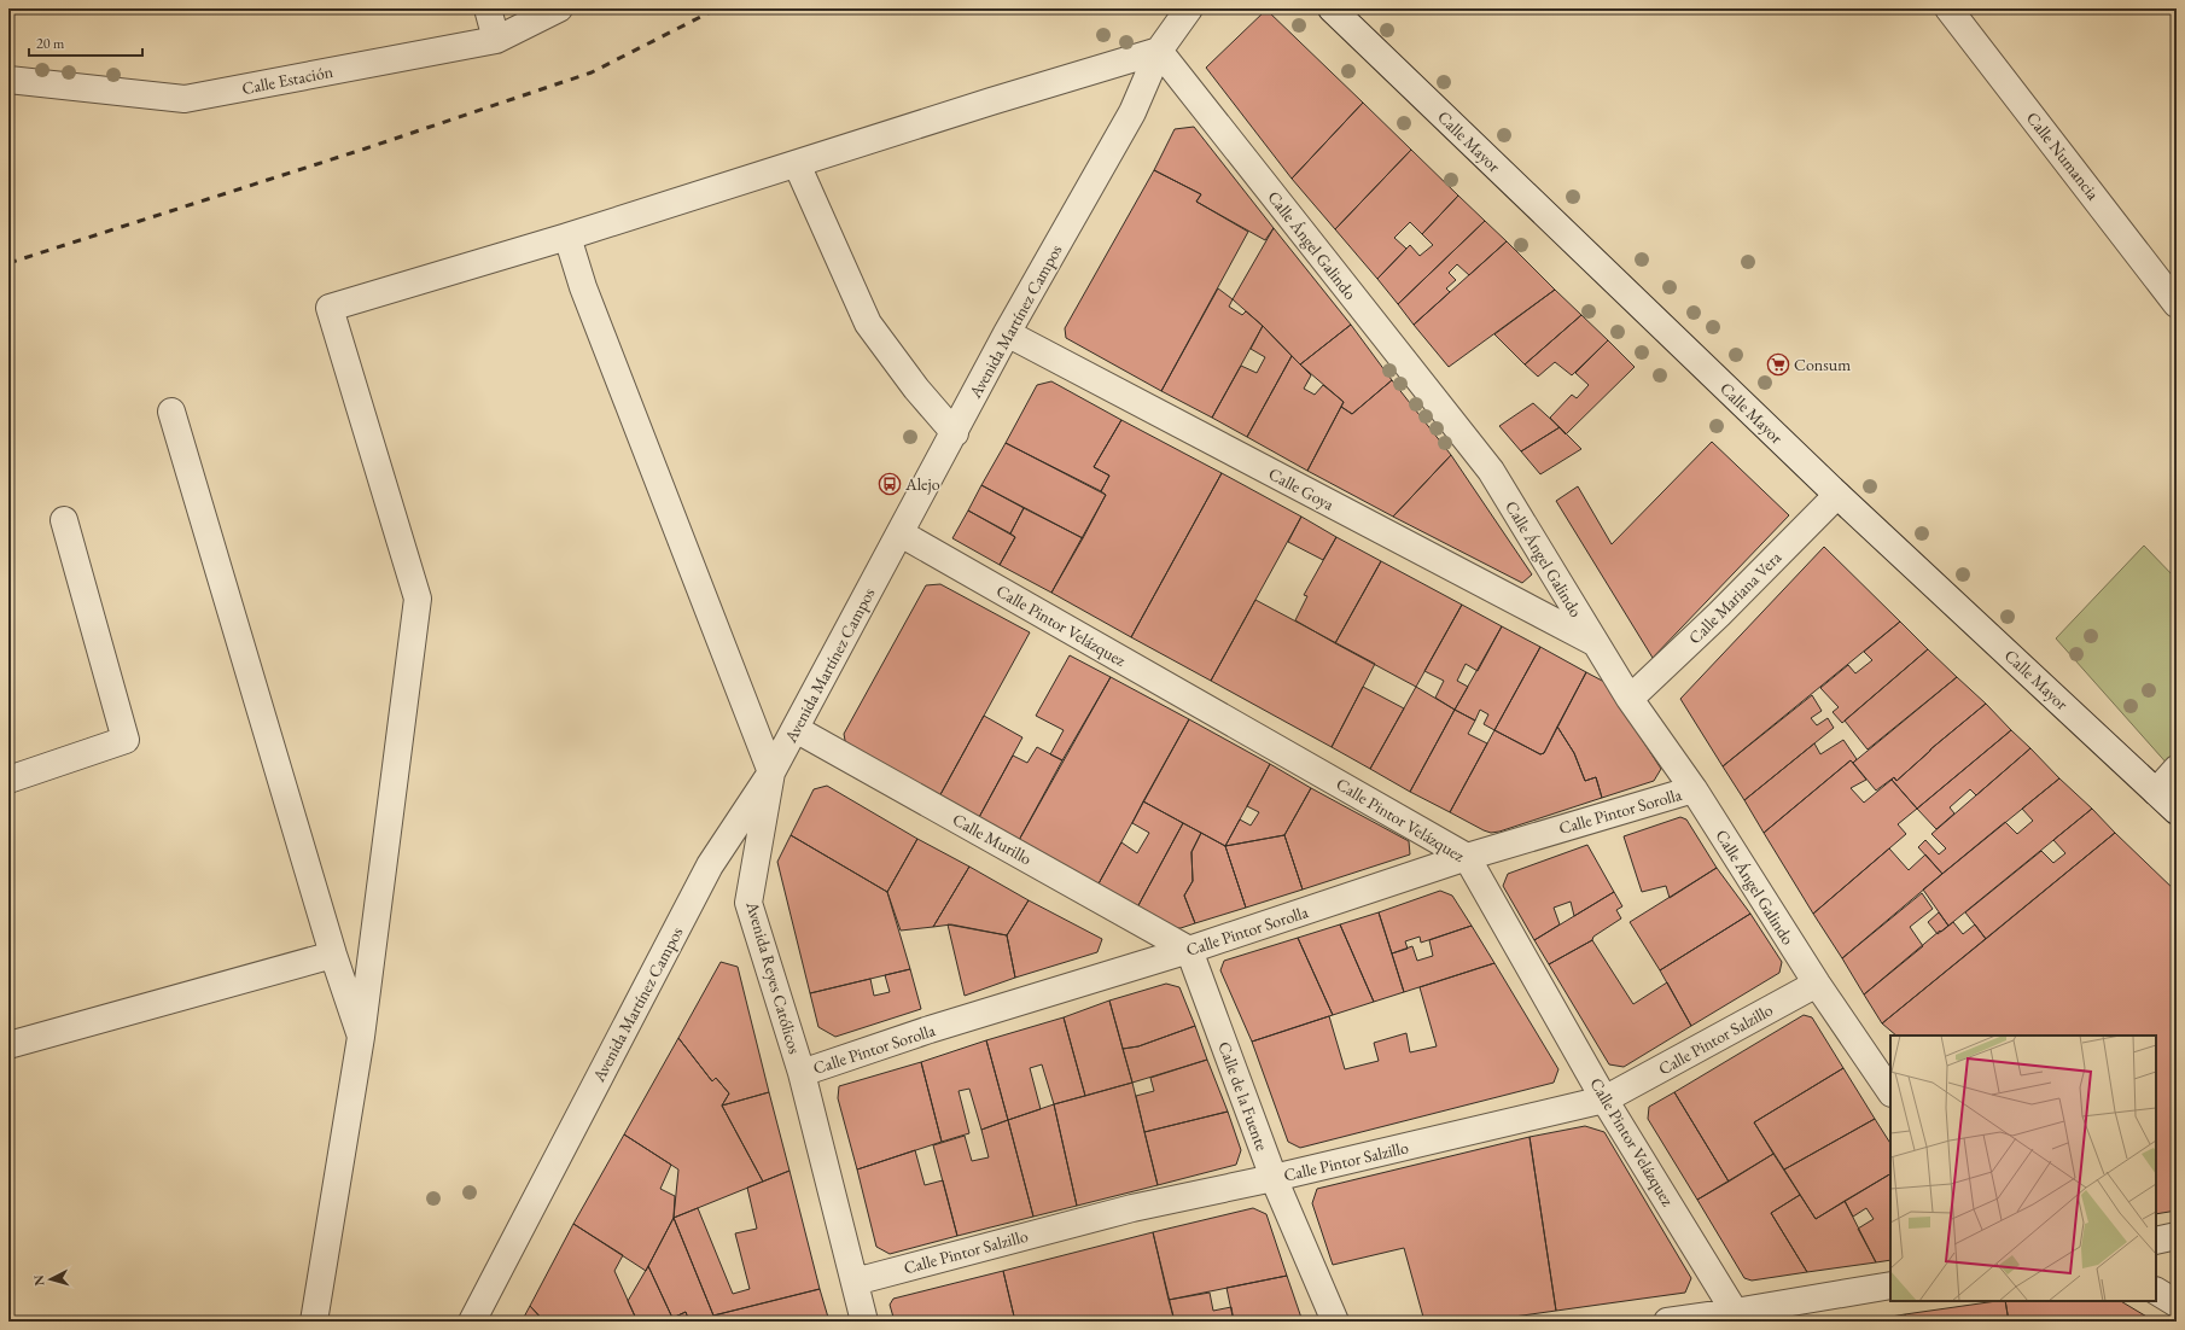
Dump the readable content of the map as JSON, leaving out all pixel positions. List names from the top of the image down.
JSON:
{
  "streets": {
    "street": [
      "Calle Estación",
      "Calle Mayor",
      "Calle Numancia",
      "Calle Ángel Galindo",
      "Avenida Martínez Campos",
      "Calle Goya",
      "Calle Mariana Vera",
      "Calle Pintor Velázquez",
      "Calle Pintor Sorolla",
      "Calle Murillo",
      "Avenida Reyes Católicos",
      "Calle Pintor Salzillo",
      "Calle de la Fuente"
    ]
  },
  "crossings": [
    ["Calle Mayor", "Calle Mariana Vera"],
    ["Calle Ángel Galindo", "Avenida Martínez Campos"],
    ["Calle Ángel Galindo", "Calle Goya"],
    ["Calle Ángel Galindo", "Calle Mariana Vera"],
    ["Calle Ángel Galindo", "Calle Pintor Sorolla"],
    ["Calle Ángel Galindo", "Calle Pintor Salzillo"],
    ["Avenida Martínez Campos", "Calle Goya"],
    ["Avenida Martínez Campos", "Calle Pintor Velázquez"],
    ["Avenida Martínez Campos", "Calle Murillo"],
    ["Avenida Martínez Campos", "Avenida Reyes Católicos"],
    ["Calle Pintor Velázquez", "Calle Pintor Sorolla"],
    ["Calle Pintor Velázquez", "Calle Pintor Salzillo"],
    ["Calle Pintor Sorolla", "Calle Murillo"],
    ["Calle Pintor Sorolla", "Avenida Reyes Católicos"],
    ["Calle Pintor Sorolla", "Calle de la Fuente"],
    ["Calle Murillo", "Calle de la Fuente"],
    ["Avenida Reyes Católicos", "Calle Pintor Salzillo"],
    ["Calle Pintor Salzillo", "Calle de la Fuente"]
  ],
  "places": {
    "supermarket": ["Consum"],
    "bus stop": ["Alejo"]
  },
  "scale_bar": "20 m",
  "north": "left"
}
